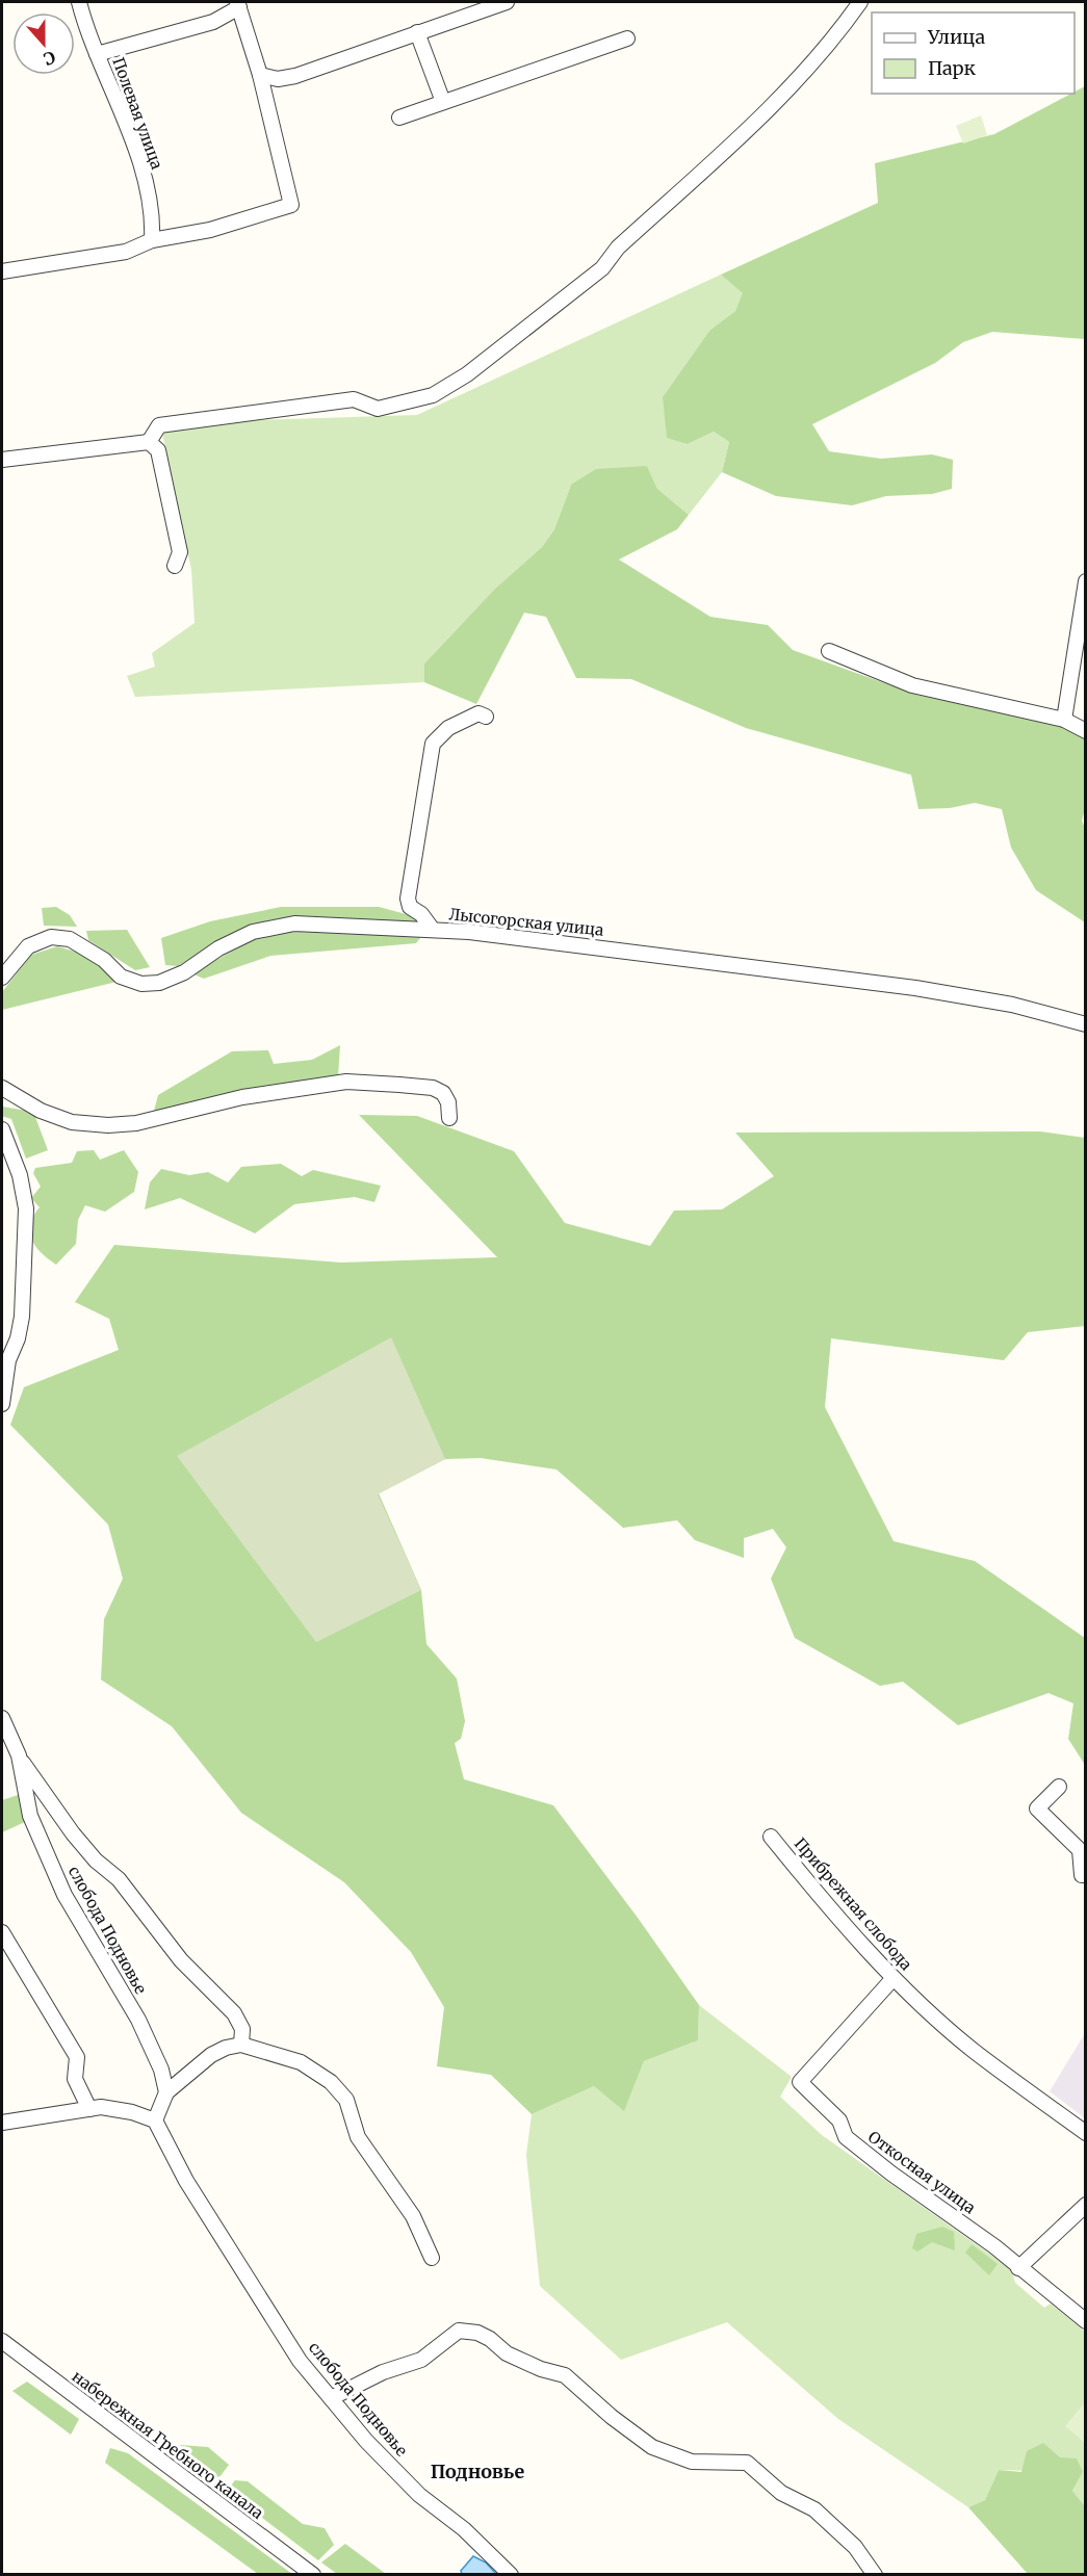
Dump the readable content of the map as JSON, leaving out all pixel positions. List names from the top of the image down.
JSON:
{
  "streets": {
    "street": [
      "Полевая улица",
      "Лысогорская улица",
      "Прибрежная слобода",
      "слобода Подновье",
      "Откосная улица",
      "набережная Гребного канала"
    ]
  },
  "crossings": [
    ["Прибрежная слобода", "Откосная улица"]
  ],
  "districts": ["Подновье"],
  "legend": ["Улица", "Парк"],
  "north": "bottom"
}
